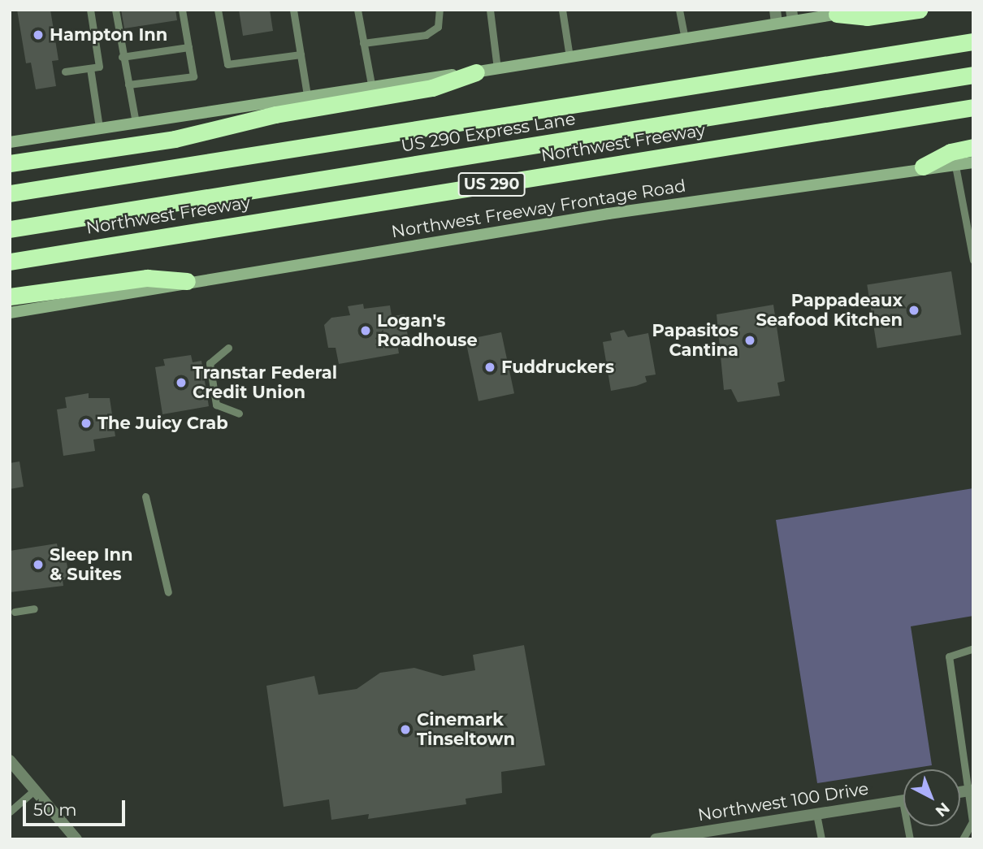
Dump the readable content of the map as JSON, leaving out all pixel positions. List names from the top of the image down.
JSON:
{
  "streets": {
    "highway": ["US 290 Express Lane", "Northwest Freeway", "US 290"],
    "main road": ["Northwest Freeway Frontage Road"],
    "street": ["Northwest 100 Drive"]
  },
  "places": [
    "Hampton Inn",
    "Pappadeaux Seafood Kitchen",
    "Logan's Roadhouse",
    "Papasitos Cantina",
    "Fuddruckers",
    "Transtar Federal Credit Union",
    "The Juicy Crab",
    "Sleep Inn & Suites",
    "Cinemark Tinseltown"
  ],
  "scale_bar": "50 m",
  "north": "bottom right"
}
